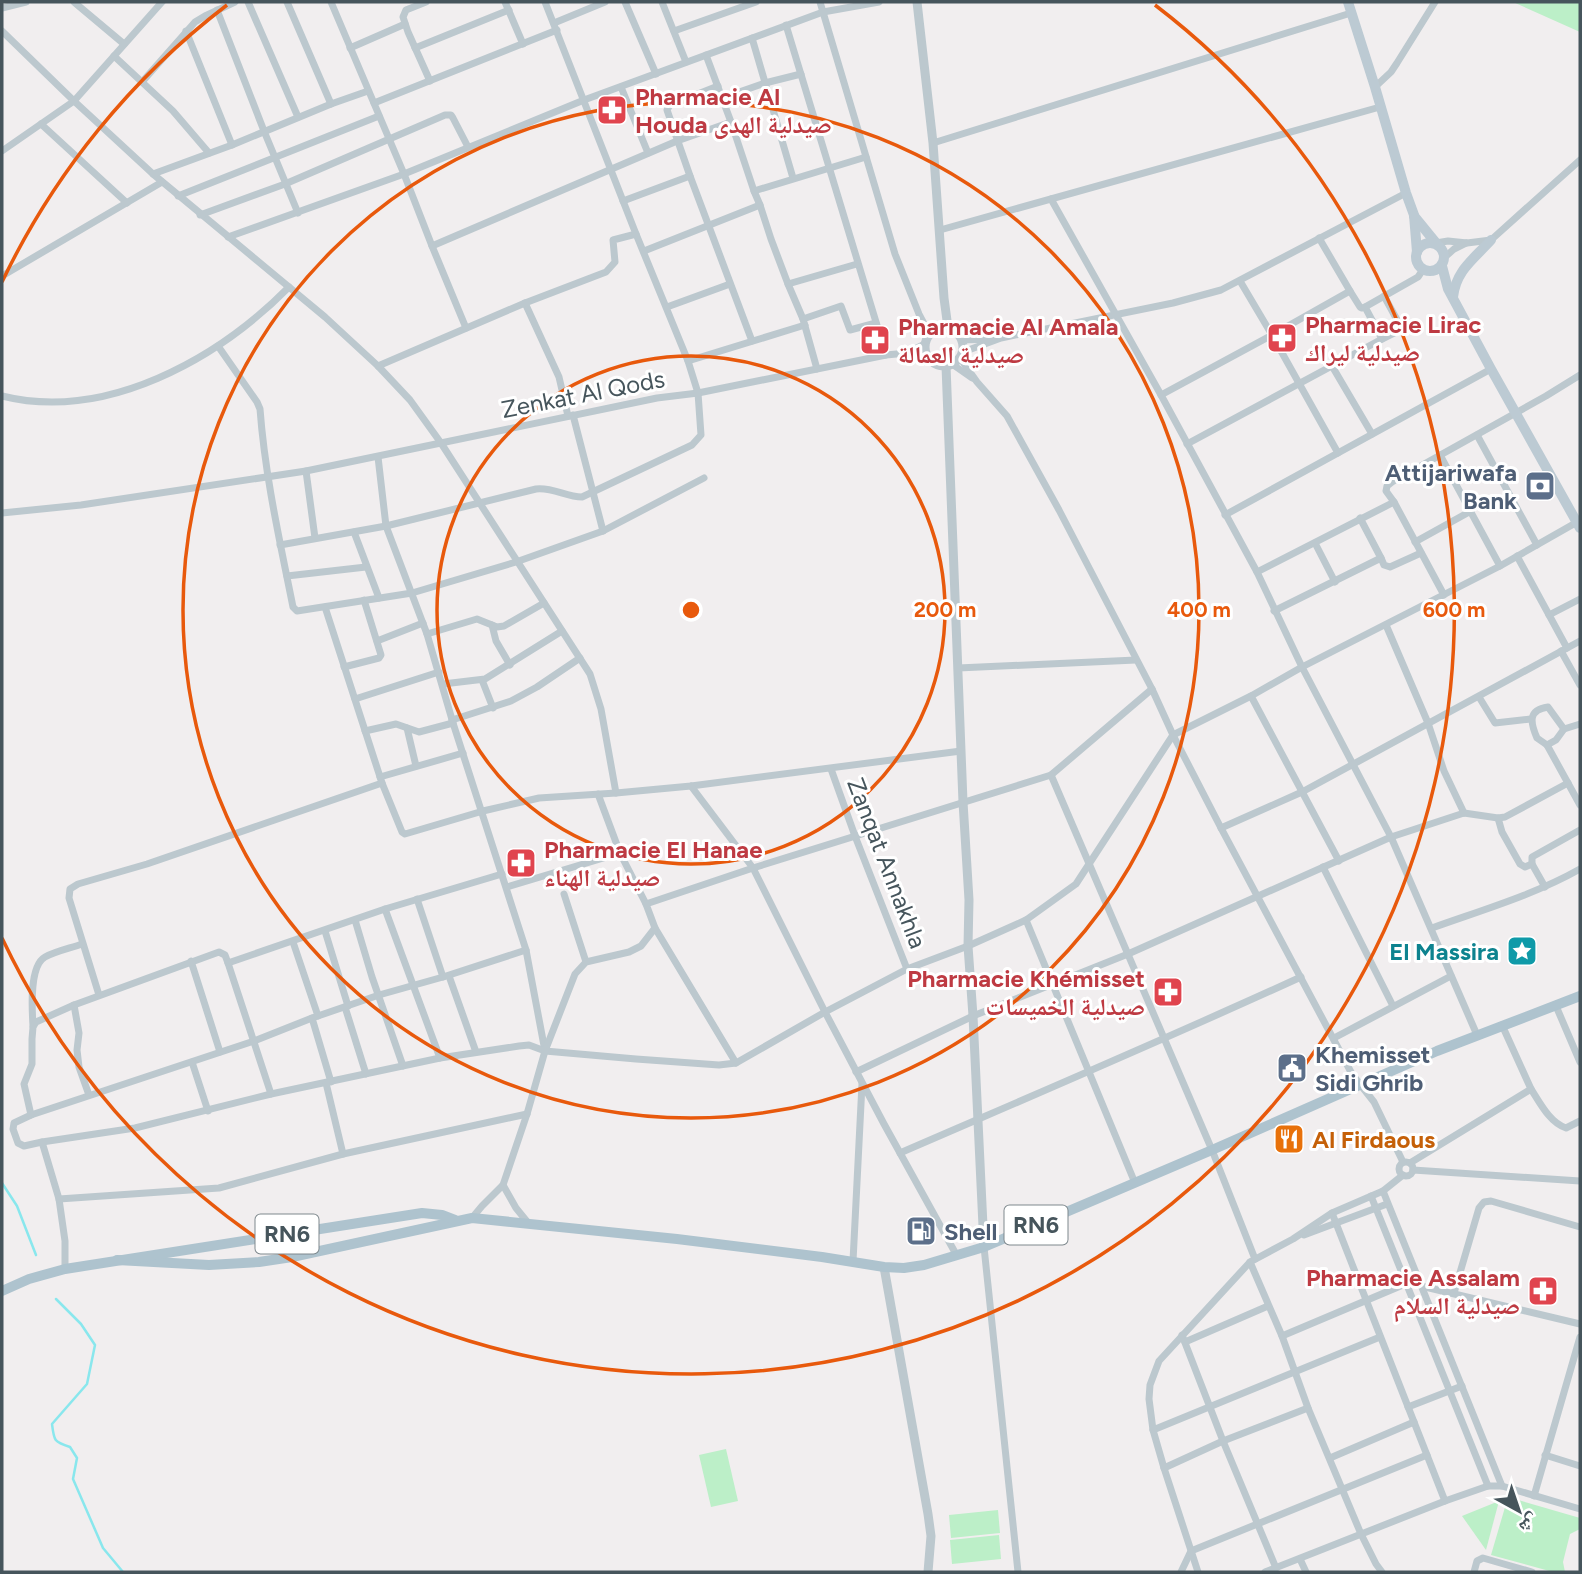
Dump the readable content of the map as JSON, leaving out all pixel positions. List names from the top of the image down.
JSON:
{
  "streets": {
    "main road": ["RN6"],
    "street": ["Zenkat Al Qods", "Zanqat Annakhla"]
  },
  "places": {
    "pharmacy": [
      "Pharmacie Al Houda صيدلية الهدى",
      "Pharmacie Lirac صيدلية ليراك",
      "Pharmacie Al Amala صيدلية العمالة",
      "Pharmacie El Hanae صيدلية الهناء",
      "Pharmacie Khémisset صيدلية الخميسات",
      "Pharmacie Assalam صيدلية السلام"
    ],
    "bank": ["Attijariwafa Bank"],
    "place": ["El Massira"],
    "public building": ["Khemisset Sidi Ghrib"],
    "restaurant": ["Al Firdaous"],
    "fuel station": ["Shell"]
  },
  "north": "bottom right",
  "rings": ["200 m", "400 m", "600 m"]
}
